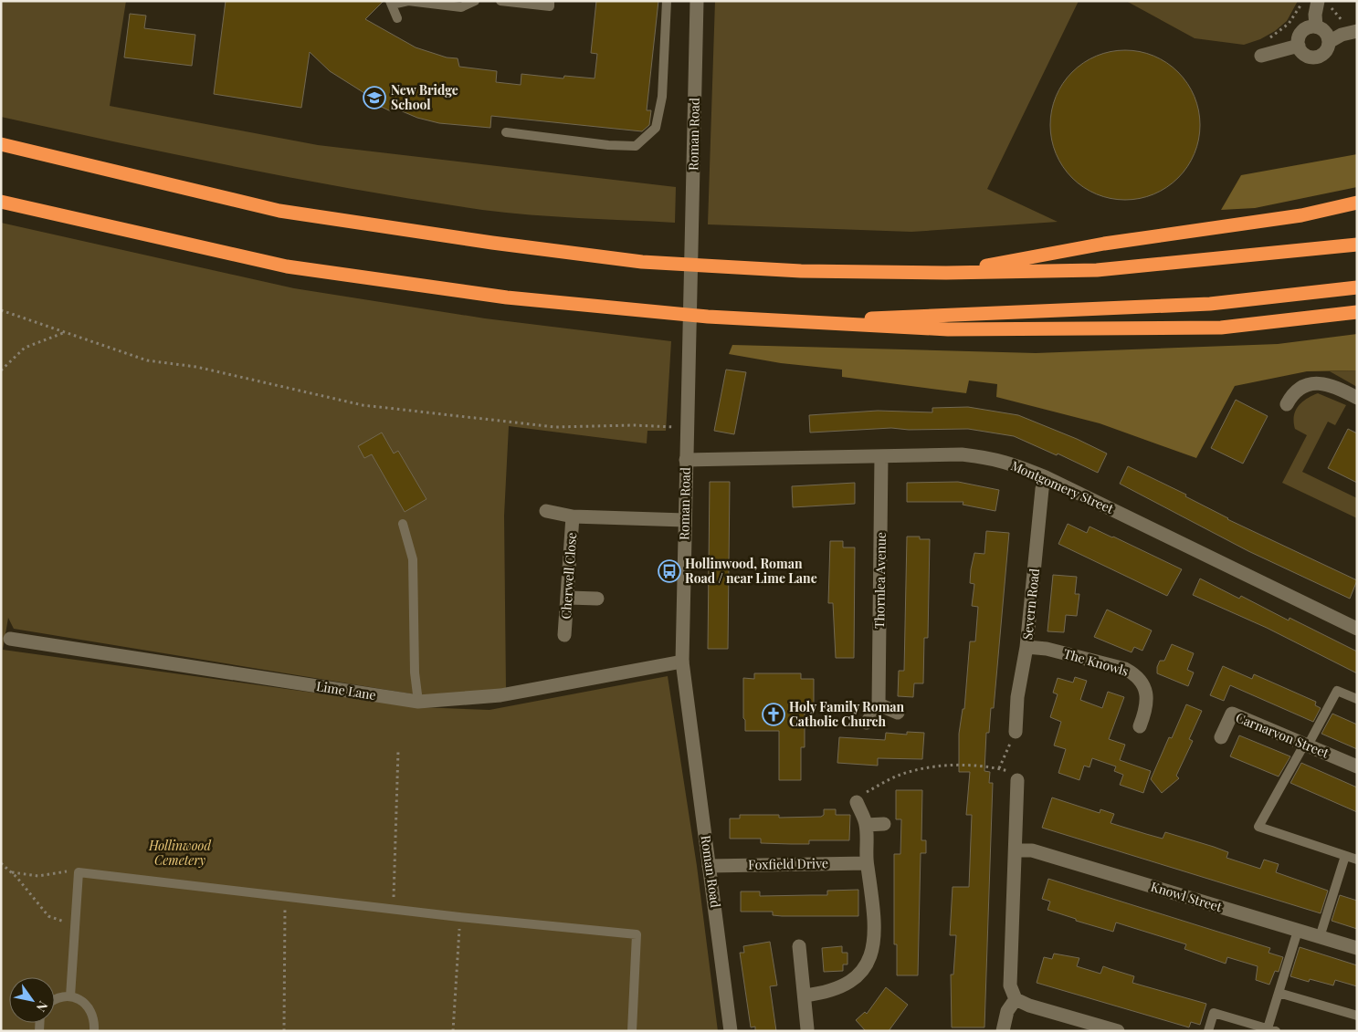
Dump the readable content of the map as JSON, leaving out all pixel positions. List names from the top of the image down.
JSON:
{
  "streets": {
    "street": [
      "Roman Road",
      "Montgomery Street",
      "Cherwell Close",
      "Thornlea Avenue",
      "Severn Road",
      "The Knowls",
      "Lime Lane",
      "Carnarvon Street",
      "Foxfield Drive",
      "Knowl Street"
    ]
  },
  "crossings": [
    ["Roman Road", "Montgomery Street"],
    ["Roman Road", "Cherwell Close"],
    ["Roman Road", "Lime Lane"],
    ["Roman Road", "Foxfield Drive"],
    ["Montgomery Street", "Thornlea Avenue"],
    ["Montgomery Street", "Severn Road"],
    ["Severn Road", "The Knowls"]
  ],
  "parks": ["Hollinwood Cemetery"],
  "places": {
    "school or university": ["New Bridge School"],
    "bus stop": ["Hollinwood, Roman Road / near Lime Lane"],
    "church": ["Holy Family Roman Catholic Church"]
  },
  "north": "bottom right"
}
